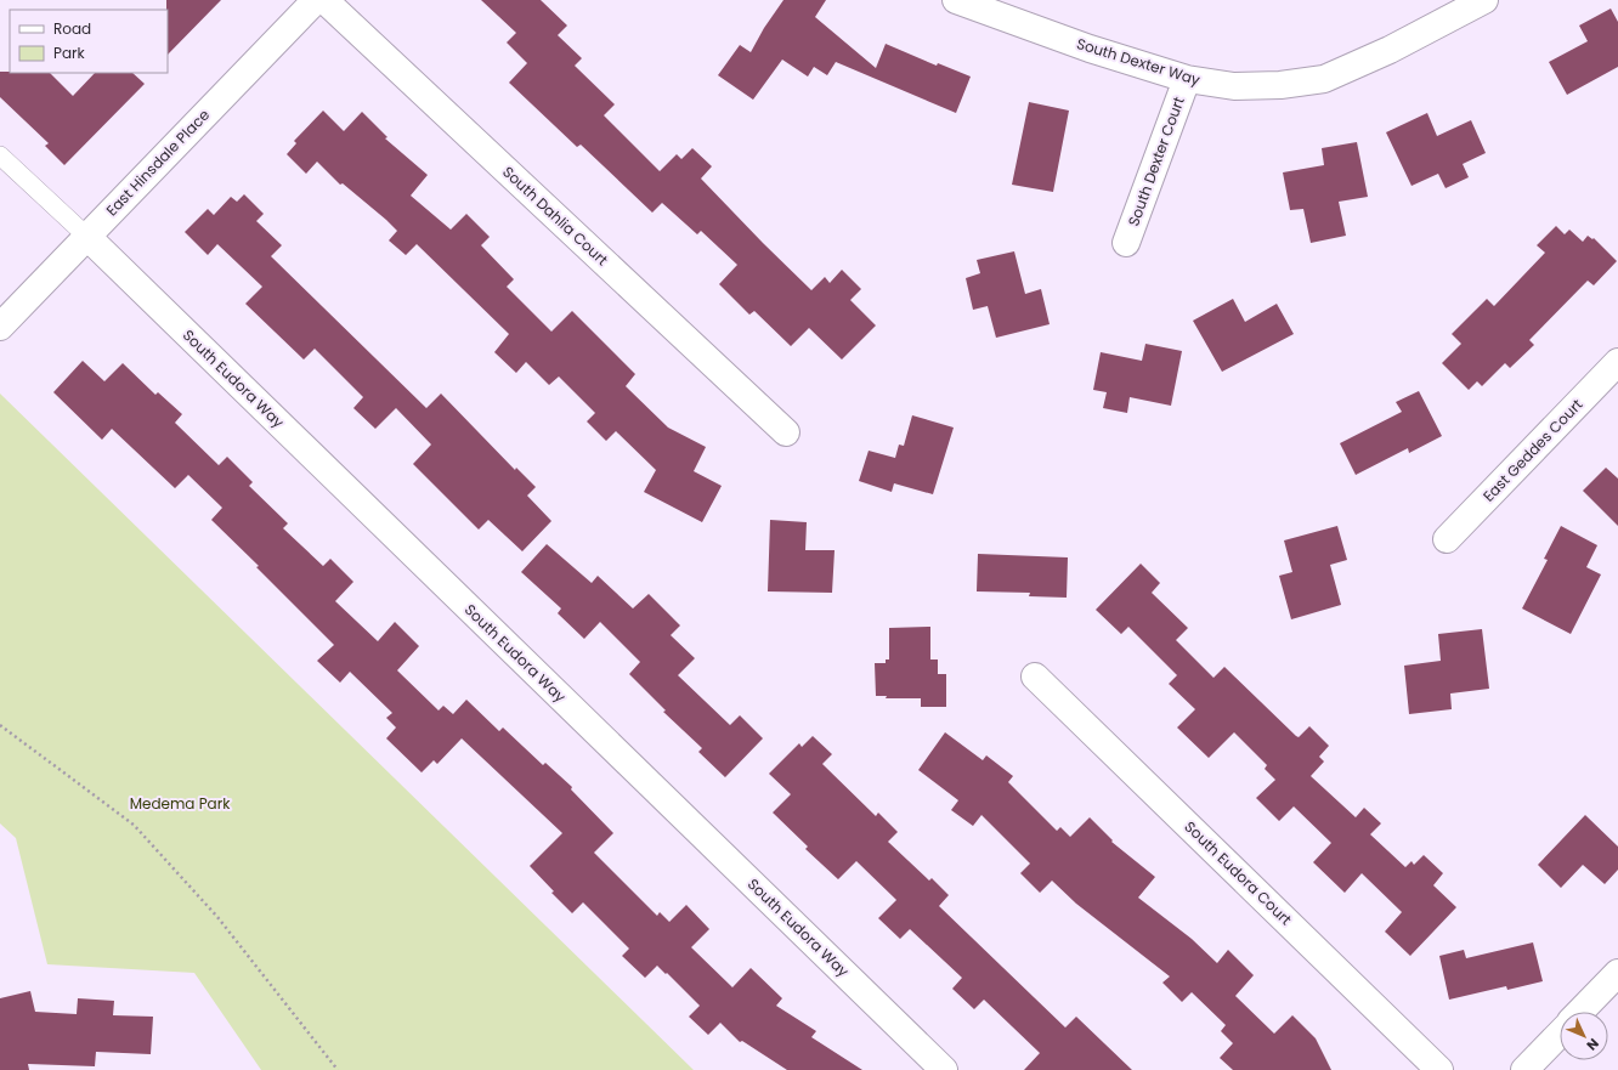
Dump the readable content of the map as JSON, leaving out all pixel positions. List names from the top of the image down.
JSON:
{
  "streets": {
    "street": [
      "South Dexter Way",
      "South Dexter Court",
      "East Hinsdale Place",
      "South Dahlia Court",
      "South Eudora Way",
      "East Geddes Court",
      "South Eudora Court"
    ]
  },
  "crossings": [
    ["South Dexter Way", "South Dexter Court"],
    ["East Hinsdale Place", "South Eudora Way"]
  ],
  "parks": ["Medema Park"],
  "legend": ["Road", "Park"],
  "north": "bottom right"
}
